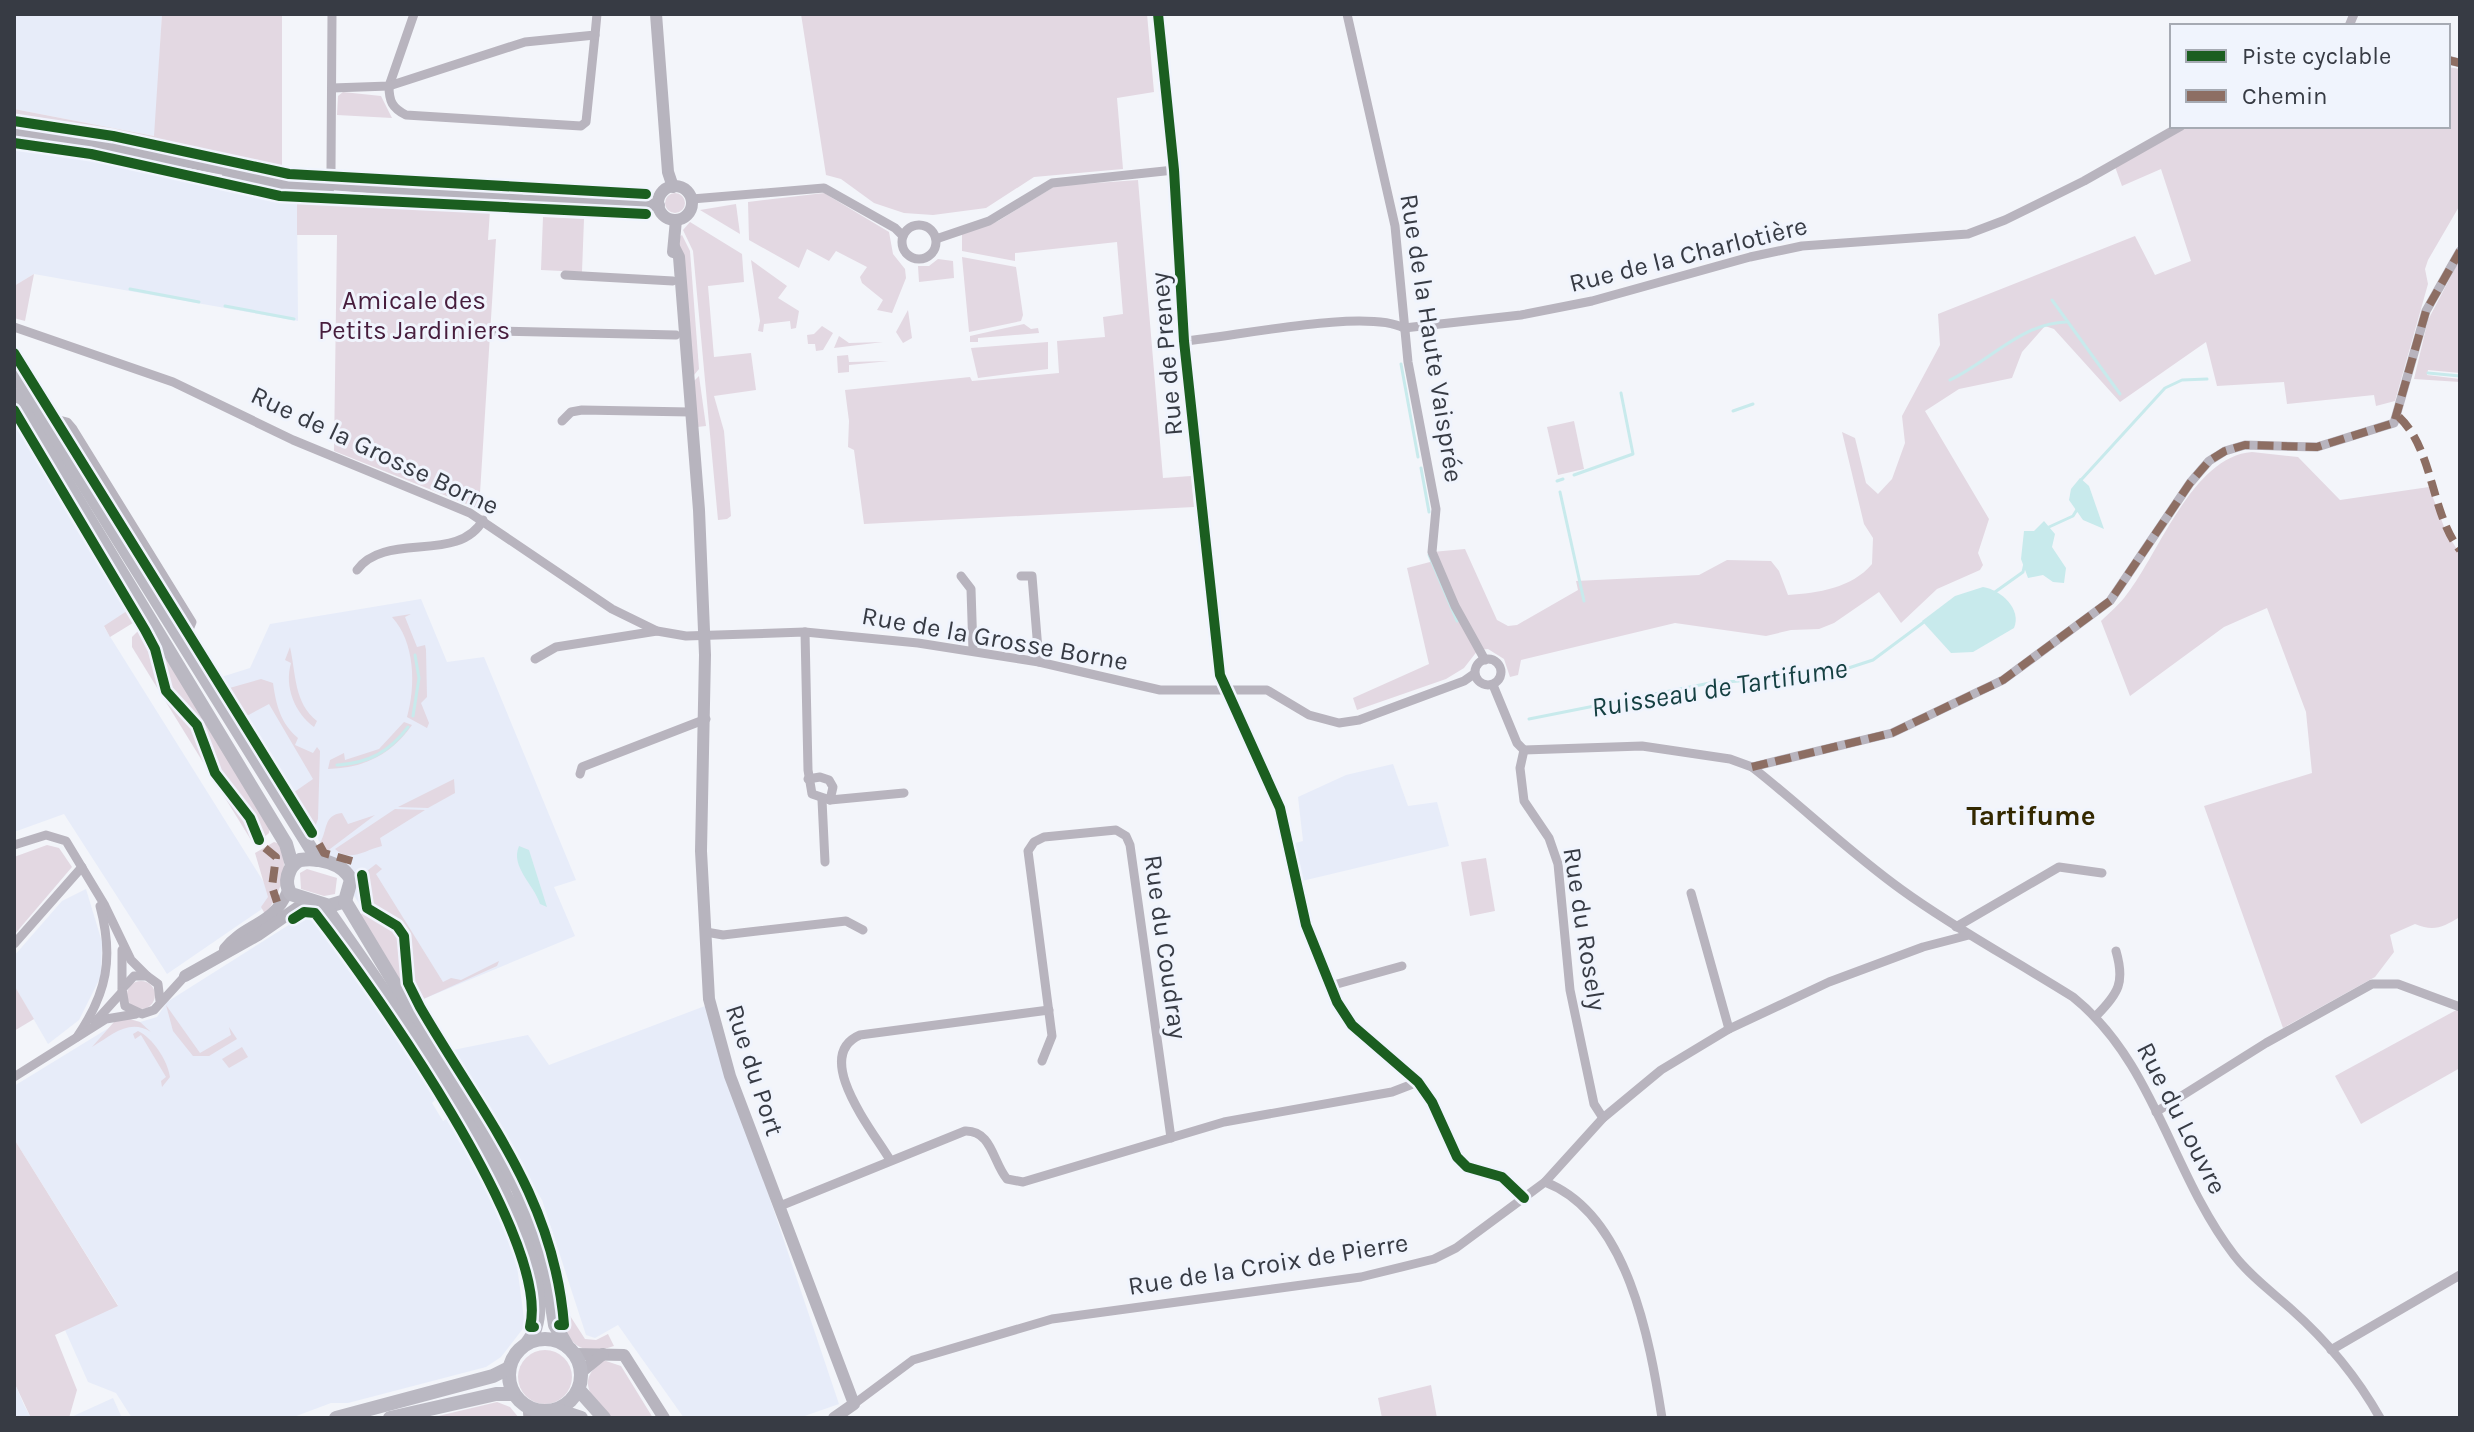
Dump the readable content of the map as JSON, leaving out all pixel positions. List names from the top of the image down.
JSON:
{
  "streets": {
    "street": [
      "Rue de la Charlotière",
      "Rue de la Haute Vaisprée",
      "Rue de Preney",
      "Rue de la Grosse Borne",
      "Rue du Rosely",
      "Rue du Coudray",
      "Rue du Port",
      "Rue du Louvre",
      "Rue de la Croix de Pierre"
    ]
  },
  "crossings": [
    ["Rue de la Charlotière", "Rue de la Haute Vaisprée"],
    ["Rue de la Charlotière", "Rue de Preney"],
    ["Rue de la Haute Vaisprée", "Rue de la Grosse Borne"],
    ["Rue de Preney", "Rue de la Grosse Borne"],
    ["Rue de Preney", "Rue de la Croix de Pierre"],
    ["Rue de la Grosse Borne", "Rue du Port"],
    ["Rue du Rosely", "Rue de la Croix de Pierre"],
    ["Rue du Port", "Rue de la Croix de Pierre"],
    ["Rue du Louvre", "Rue de la Croix de Pierre"]
  ],
  "districts": ["Tartifume"],
  "water": ["Ruisseau de Tartifume"],
  "parks": ["Amicale des Petits Jardiniers"],
  "legend": ["Piste cyclable", "Chemin"]
}
